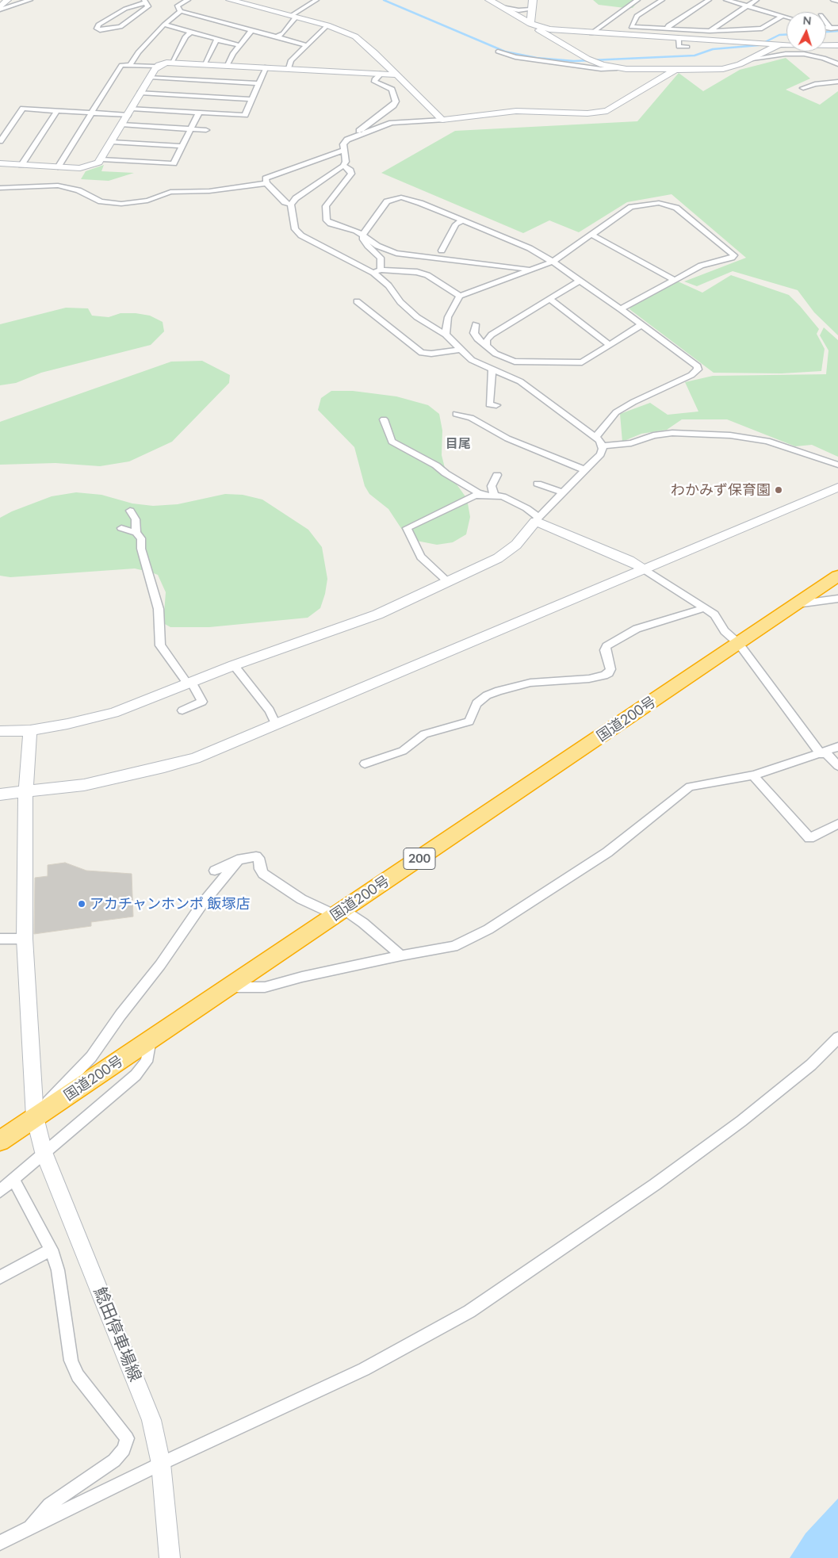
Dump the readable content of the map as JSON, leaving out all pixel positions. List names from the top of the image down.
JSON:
{
  "streets": {
    "highway": ["国道200号", "200"],
    "street": ["鯰田停車場線"]
  },
  "crossings": [
    ["国道200号", "鯰田停車場線"]
  ],
  "districts": ["目尾"],
  "places": ["わかみず保育園", "アカチャンホンポ 飯塚店"],
  "north": "top"
}
